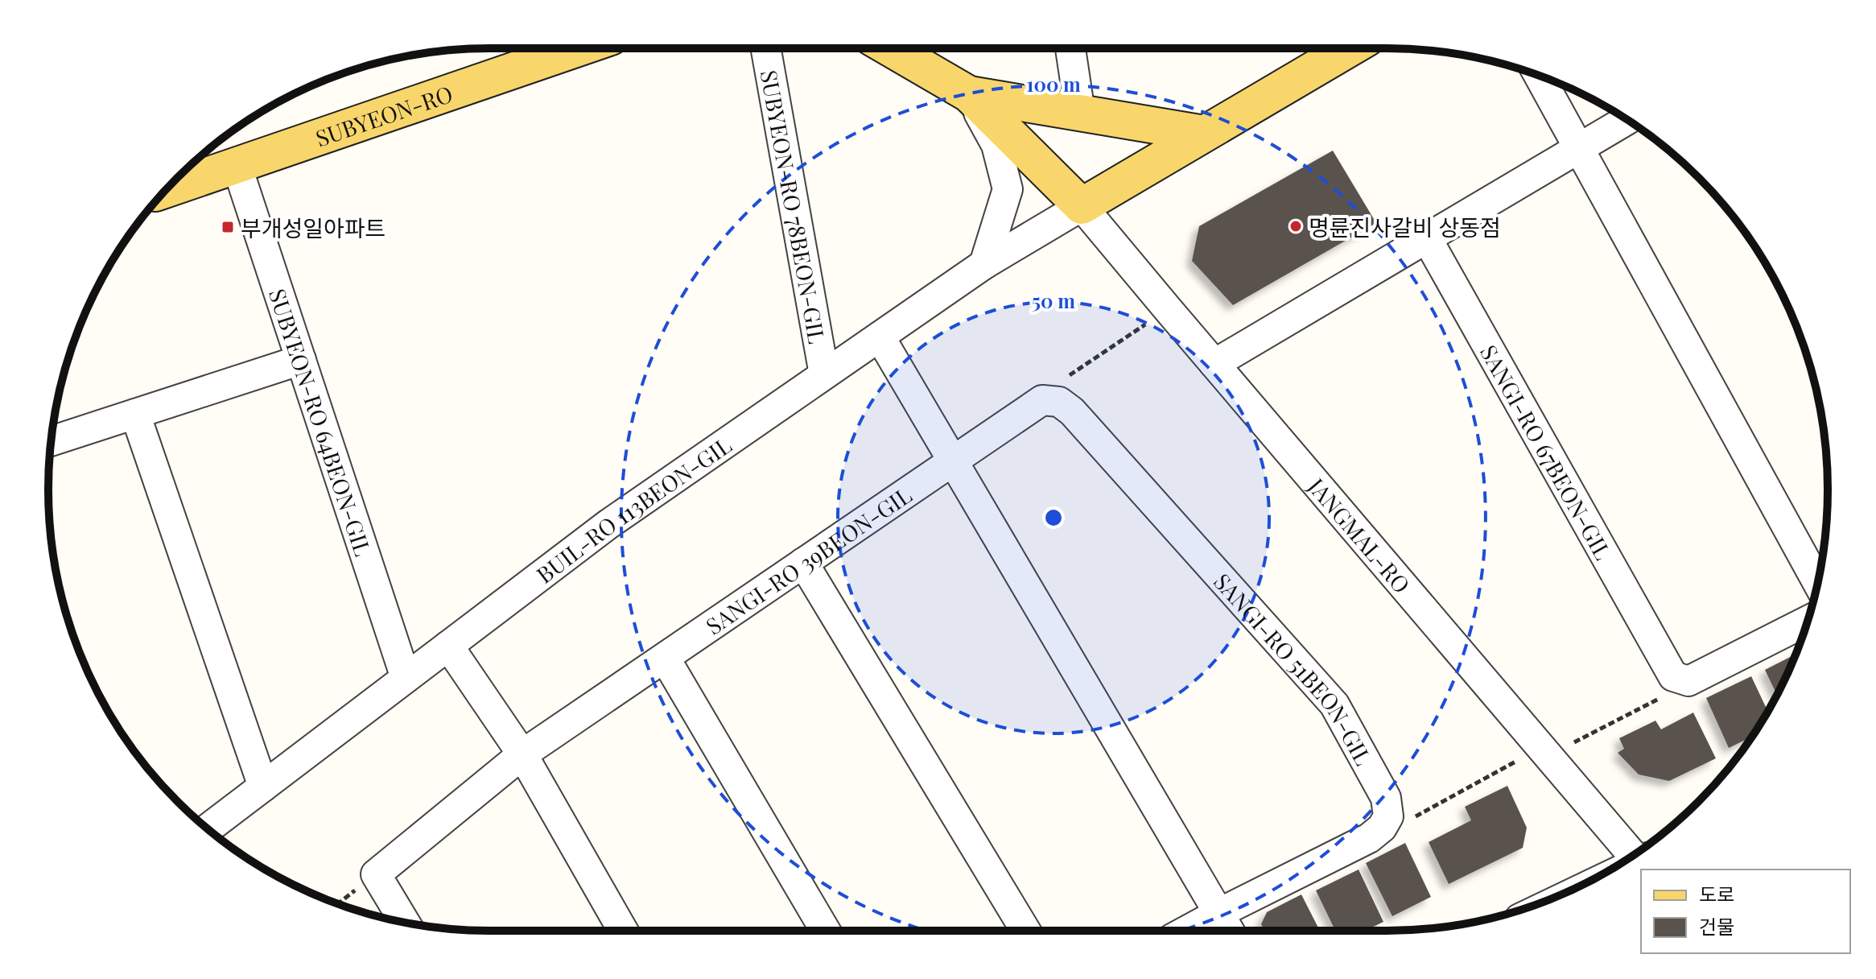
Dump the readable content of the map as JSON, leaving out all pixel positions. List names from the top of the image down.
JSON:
{
  "streets": {
    "main road": ["SUBYEON-RO"],
    "street": [
      "SUBYEON-RO 78BEON-GIL",
      "SUBYEON-RO 64BEON-GIL",
      "SANGI-RO 67BEON-GIL",
      "BUIL-RO 113BEON-GIL",
      "JANGMAL-RO",
      "SANGI-RO 39BEON-GIL",
      "SANGI-RO 51BEON-GIL"
    ]
  },
  "crossings": [
    ["SUBYEON-RO", "SUBYEON-RO 64BEON-GIL"],
    ["SUBYEON-RO 78BEON-GIL", "BUIL-RO 113BEON-GIL"],
    ["SUBYEON-RO 64BEON-GIL", "BUIL-RO 113BEON-GIL"],
    ["BUIL-RO 113BEON-GIL", "JANGMAL-RO"],
    ["SANGI-RO 39BEON-GIL", "SANGI-RO 51BEON-GIL"]
  ],
  "places": {
    "other": ["명륜진사갈비 상동점"],
    "transit": ["부개성일아파트"]
  },
  "legend": ["도로", "건물"],
  "rings": ["100 m", "50 m"]
}
